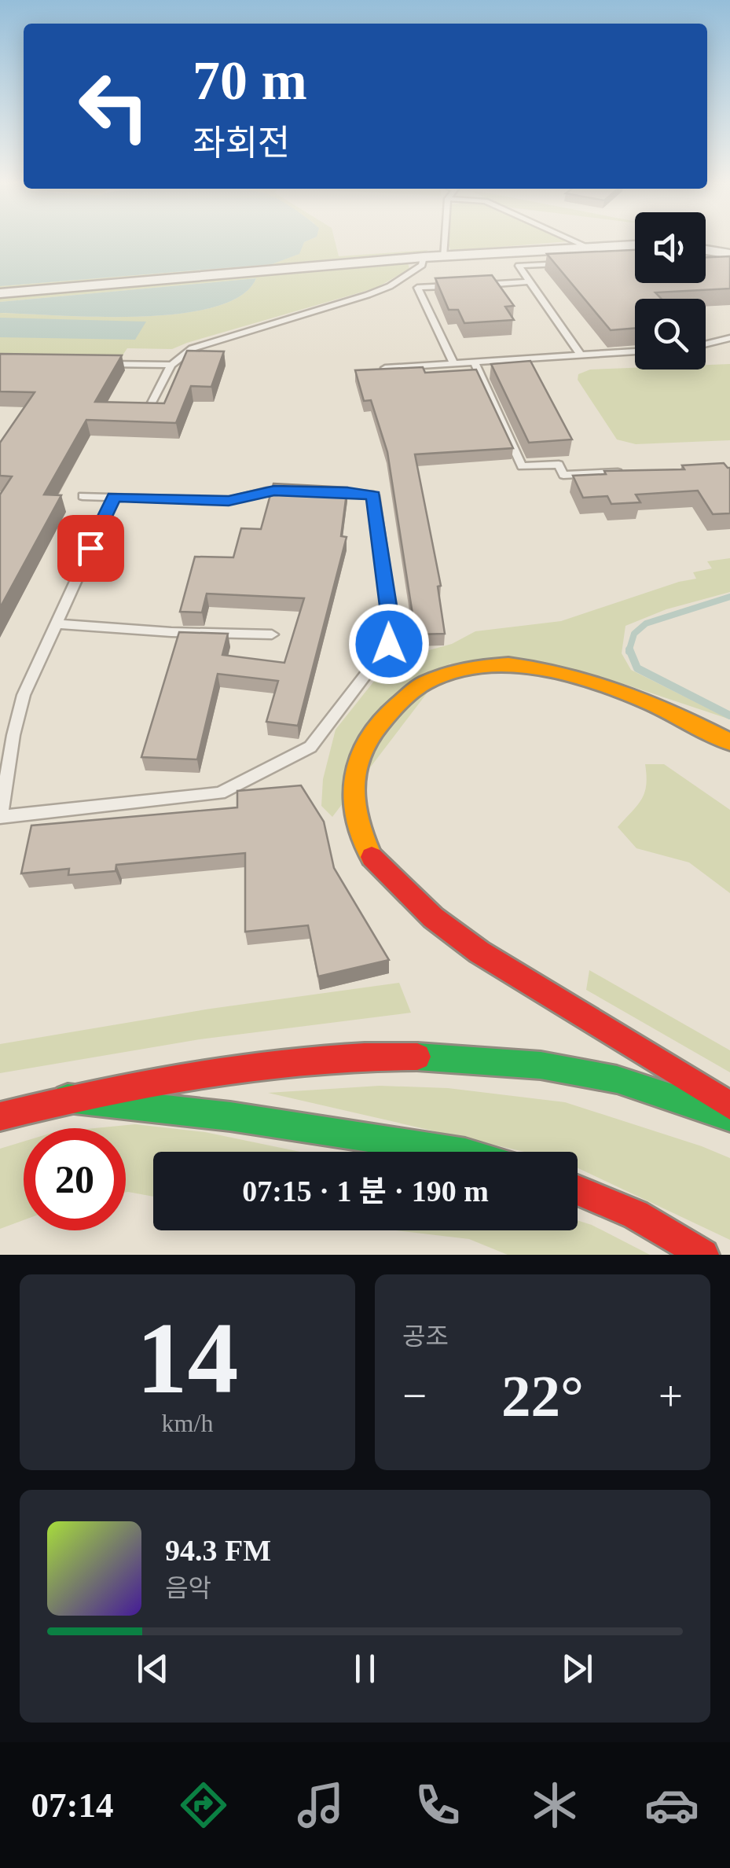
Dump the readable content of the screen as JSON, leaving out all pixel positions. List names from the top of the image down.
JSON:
{
  "page": {
    "turn": ["70 m", "좌회전"],
    "limit": "20",
    "trip": "07:15 · 1 분 · 190 m",
    "tile": [
      ["14", "km/h"],
      "공조"
    ],
    "heat": ["−", "22°", "+"],
    "song": ["94.3 FM", "음악"],
    "tabs": "07:14"
  }
}
